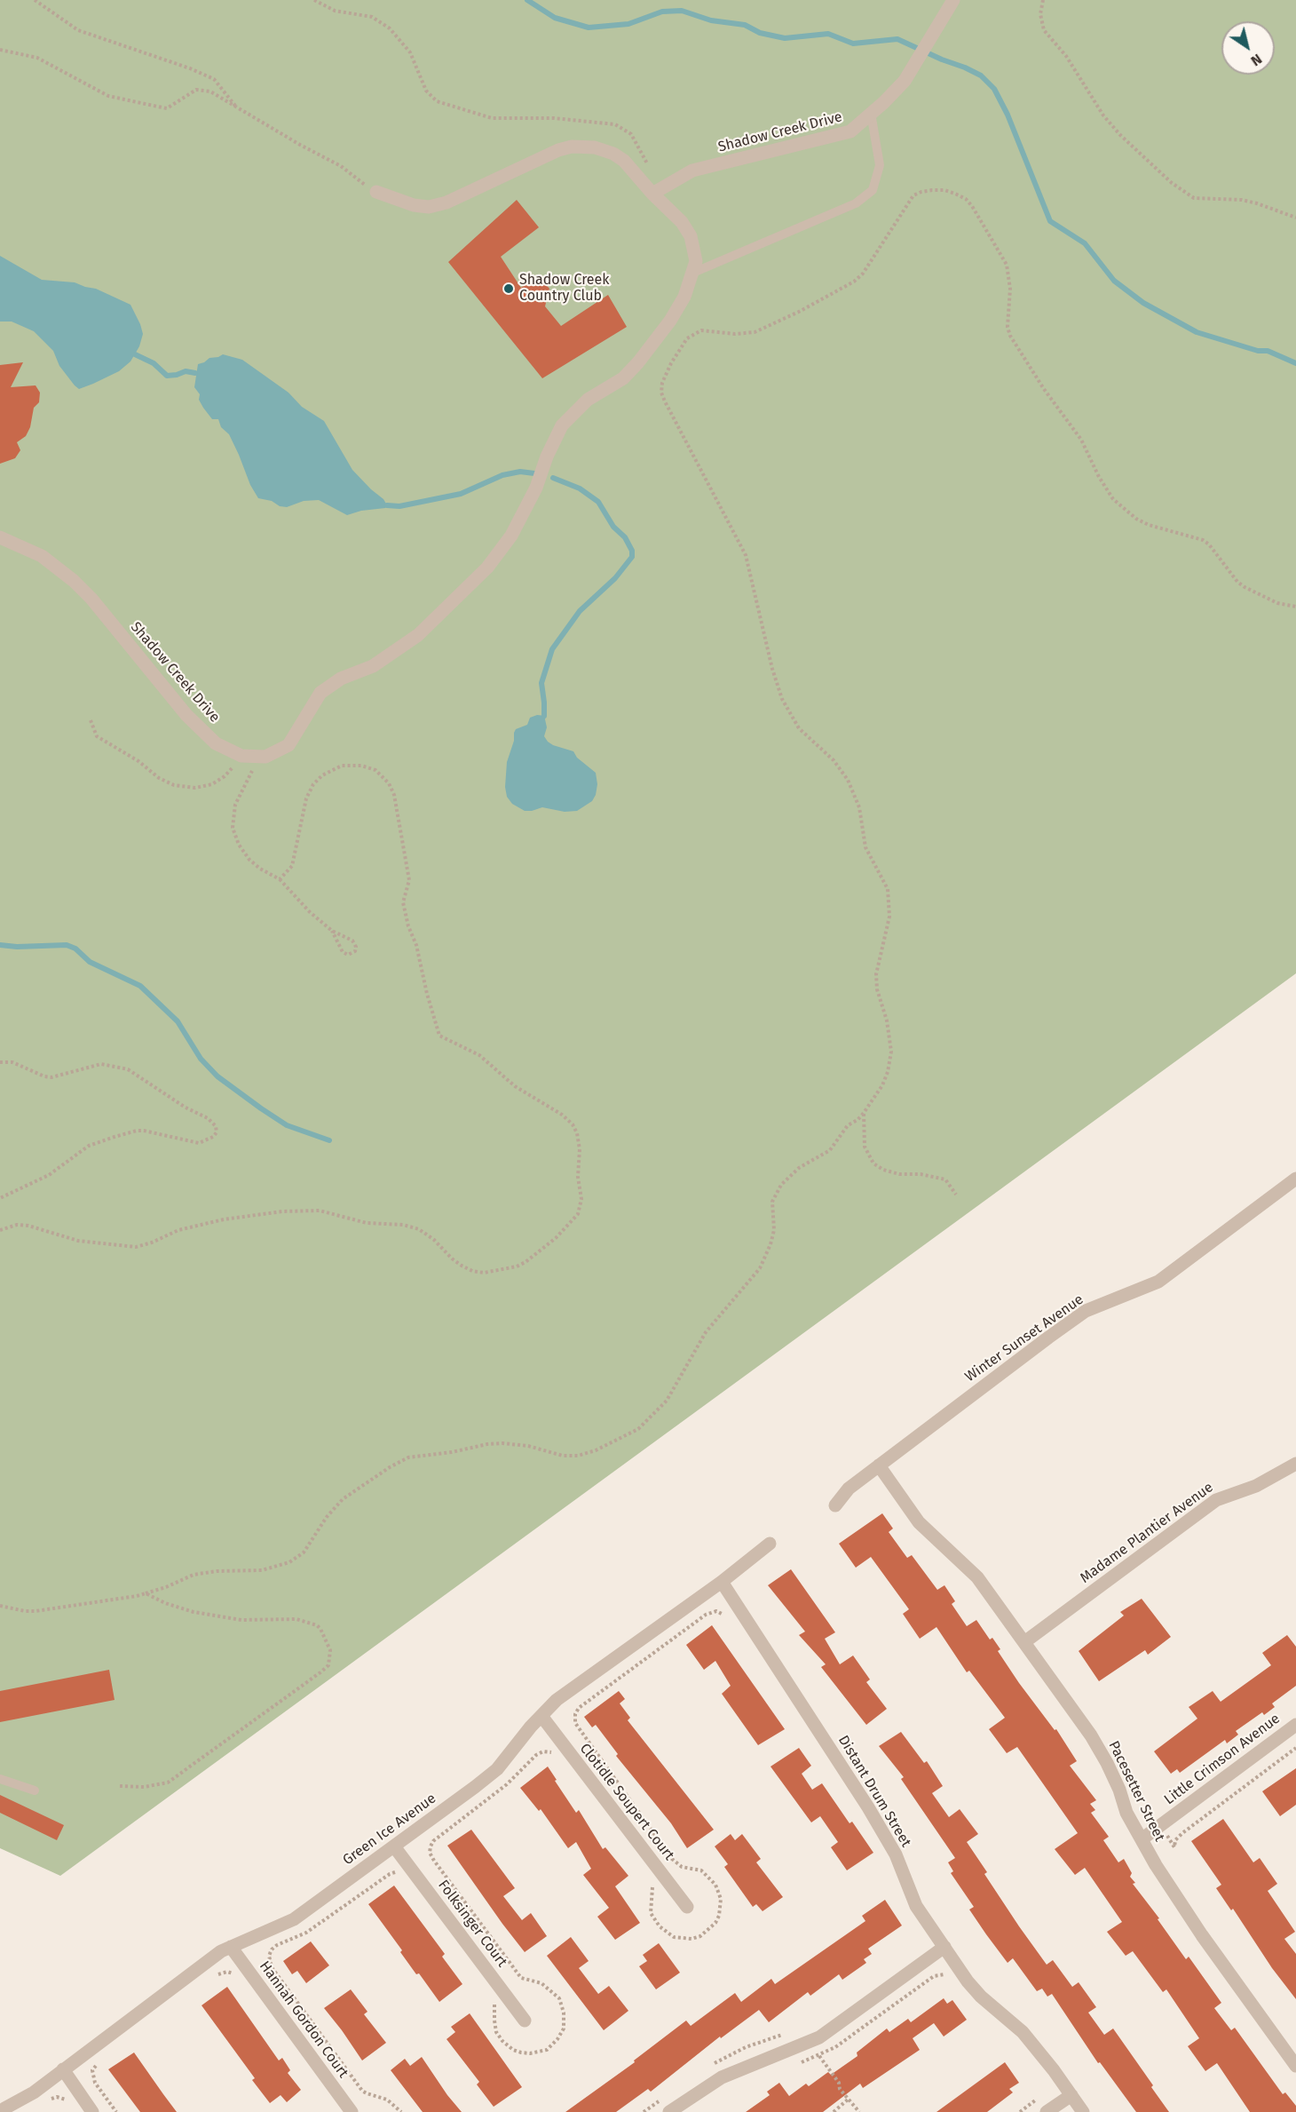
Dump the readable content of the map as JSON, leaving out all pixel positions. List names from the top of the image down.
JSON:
{
  "streets": {
    "street": [
      "Shadow Creek Drive",
      "Winter Sunset Avenue",
      "Madame Plantier Avenue",
      "Little Crimson Avenue",
      "Distant Drum Street",
      "Pacesetter Street",
      "Clotidle Soupert Court",
      "Green Ice Avenue",
      "Folksinger Court",
      "Hannah Gordon Court"
    ]
  },
  "crossings": [
    ["Winter Sunset Avenue", "Pacesetter Street"],
    ["Madame Plantier Avenue", "Pacesetter Street"],
    ["Little Crimson Avenue", "Pacesetter Street"],
    ["Distant Drum Street", "Green Ice Avenue"],
    ["Clotidle Soupert Court", "Green Ice Avenue"],
    ["Green Ice Avenue", "Folksinger Court"],
    ["Green Ice Avenue", "Hannah Gordon Court"]
  ],
  "places": ["Shadow Creek Country Club"],
  "north": "bottom right"
}
